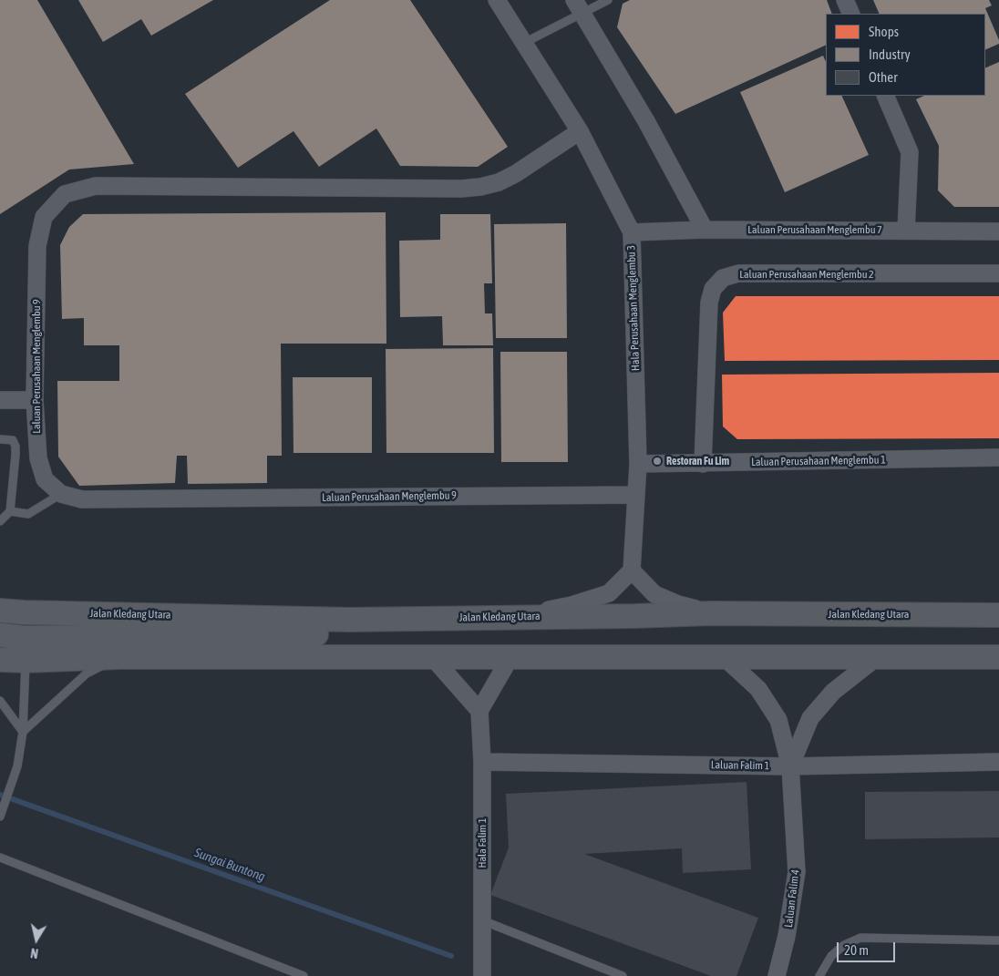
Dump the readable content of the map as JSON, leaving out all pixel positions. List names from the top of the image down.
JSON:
{
  "streets": {
    "main road": ["Jalan Kledang Utara"],
    "street": [
      "Laluan Perusahaan Menglembu 7",
      "Laluan Perusahaan Menglembu 2",
      "Hala Perusahaan Menglembu 3",
      "Laluan Perusahaan Menglembu 9",
      "Laluan Perusahaan Menglembu 1",
      "Laluan Falim 1",
      "Hala Falim 1",
      "Laluan Falim 4"
    ]
  },
  "crossings": [
    ["Laluan Perusahaan Menglembu 7", "Hala Perusahaan Menglembu 3"],
    ["Laluan Perusahaan Menglembu 2", "Laluan Perusahaan Menglembu 1"],
    ["Hala Perusahaan Menglembu 3", "Laluan Perusahaan Menglembu 9"],
    ["Hala Perusahaan Menglembu 3", "Laluan Perusahaan Menglembu 1"],
    ["Laluan Falim 1", "Hala Falim 1"],
    ["Laluan Falim 1", "Laluan Falim 4"]
  ],
  "water": ["Sungai Buntong"],
  "places": ["Restoran Fu Lim"],
  "legend": ["Shops", "Industry", "Other"],
  "scale_bar": "20 m",
  "north": "bottom"
}
